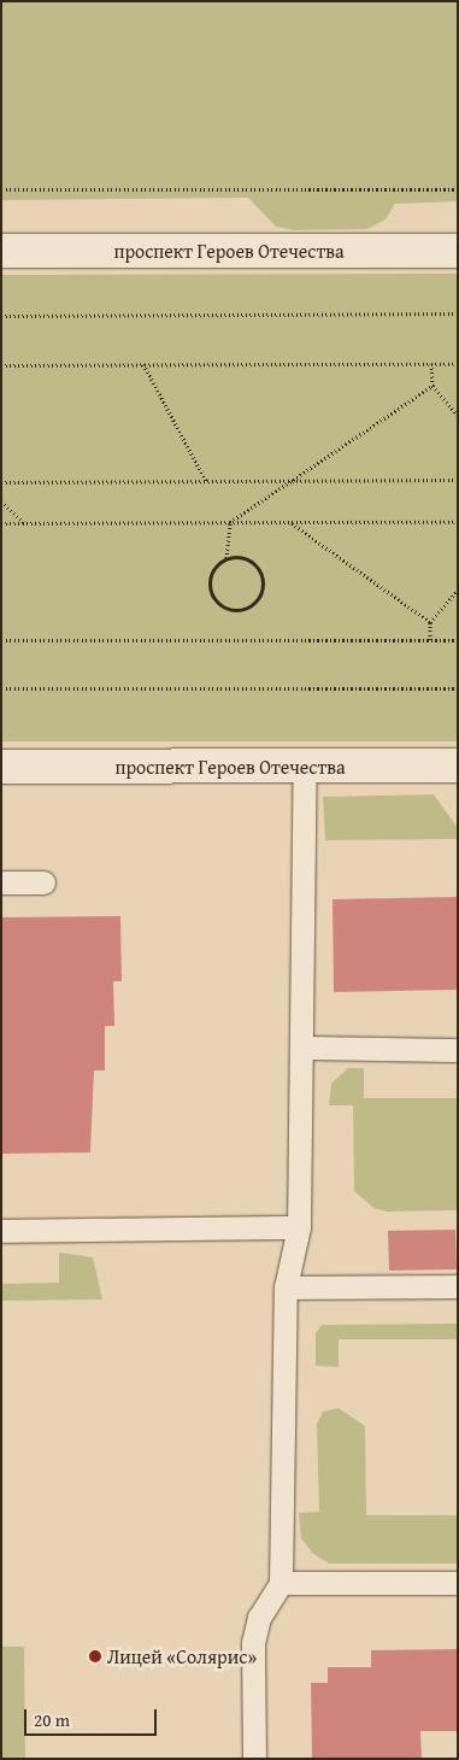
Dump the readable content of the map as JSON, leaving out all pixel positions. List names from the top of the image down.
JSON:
{
  "streets": {
    "street": ["проспект Героев Отечества"]
  },
  "places": ["Лицей «Солярис»"],
  "scale_bar": "20 m"
}
